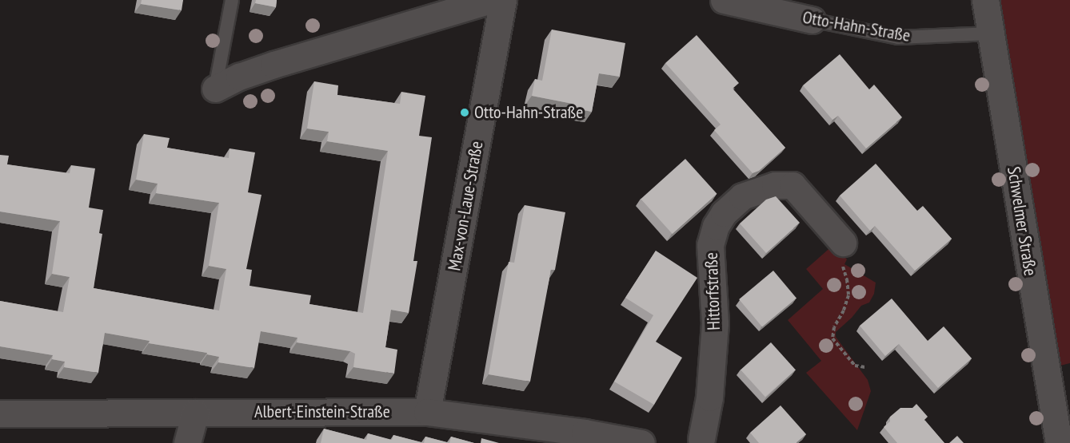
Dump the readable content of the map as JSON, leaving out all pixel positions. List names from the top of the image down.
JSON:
{
  "streets": {
    "street": [
      "Otto-Hahn-Straße",
      "Max-von-Laue-Straße",
      "Schwelmer Straße",
      "Hittorfstraße",
      "Albert-Einstein-Straße"
    ]
  },
  "crossings": [
    ["Otto-Hahn-Straße", "Schwelmer Straße"],
    ["Max-von-Laue-Straße", "Albert-Einstein-Straße"]
  ],
  "places": ["Otto-Hahn-Straße"]
}
